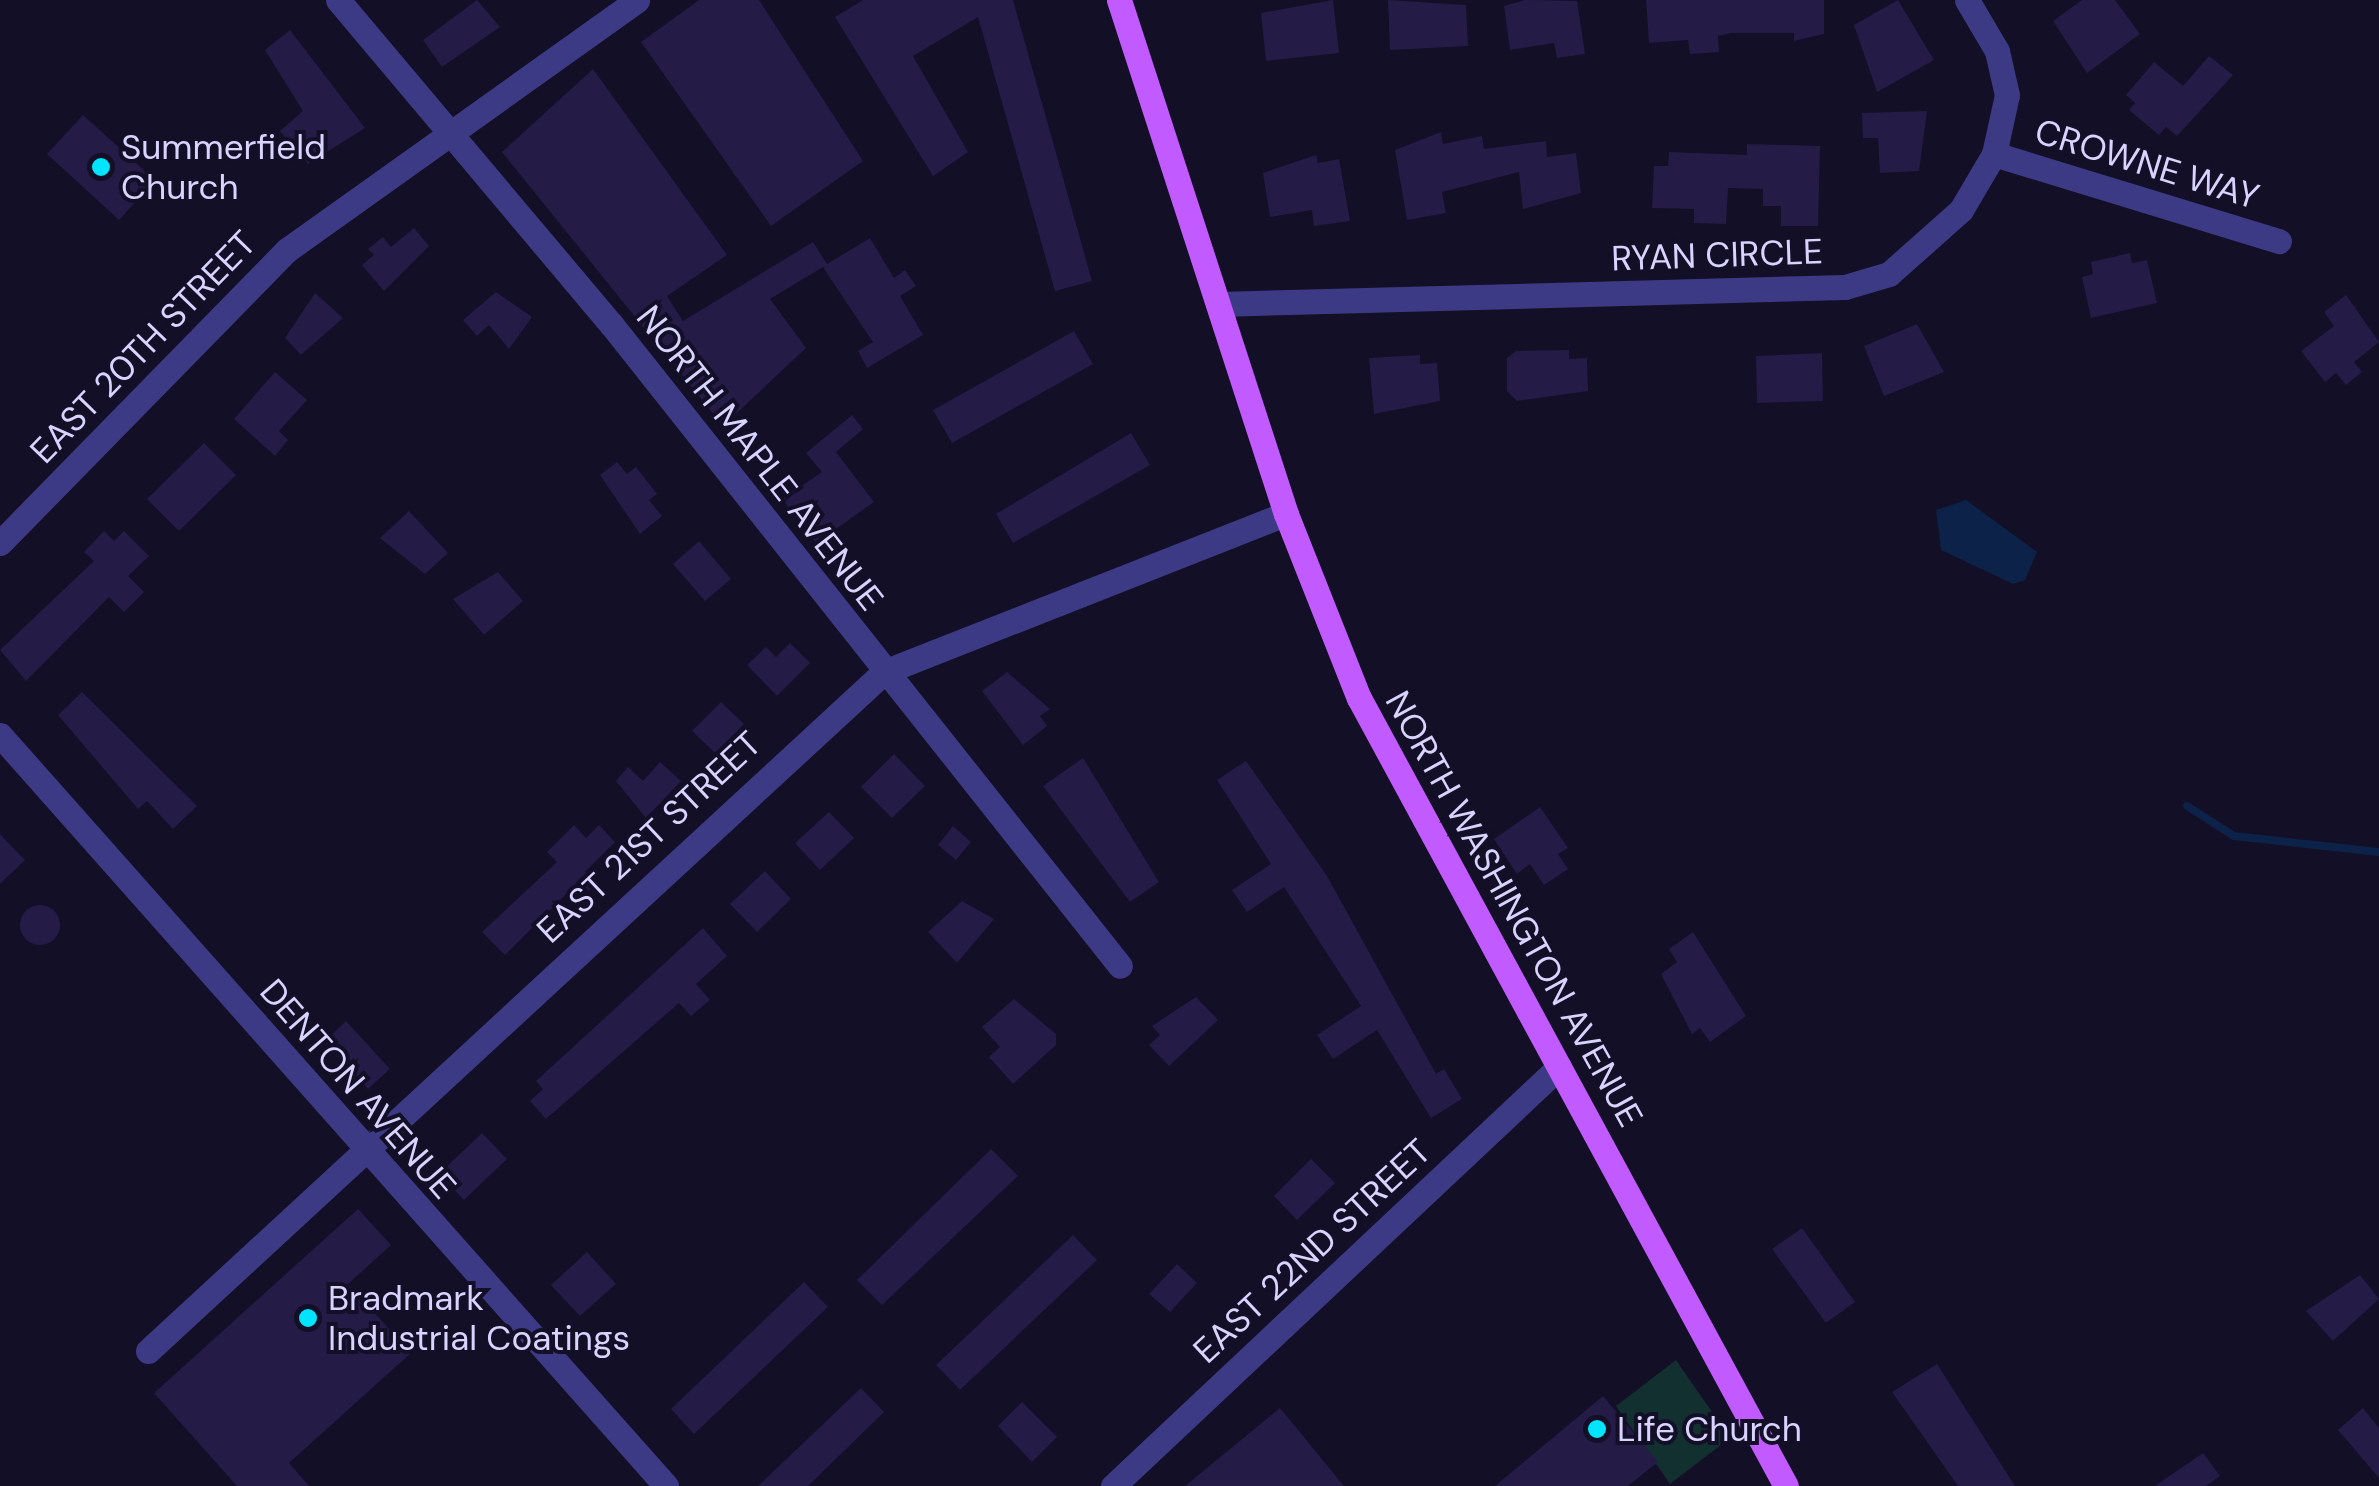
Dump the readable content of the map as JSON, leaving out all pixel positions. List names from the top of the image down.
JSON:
{
  "streets": {
    "main road": ["NORTH WASHINGTON AVENUE"],
    "street": [
      "CROWNE WAY",
      "RYAN CIRCLE",
      "EAST 20TH STREET",
      "NORTH MAPLE AVENUE",
      "EAST 21ST STREET",
      "DENTON AVENUE",
      "EAST 22ND STREET"
    ]
  },
  "crossings": [
    ["CROWNE WAY", "RYAN CIRCLE"],
    ["RYAN CIRCLE", "NORTH WASHINGTON AVENUE"],
    ["EAST 20TH STREET", "NORTH MAPLE AVENUE"],
    ["NORTH MAPLE AVENUE", "EAST 21ST STREET"],
    ["EAST 21ST STREET", "NORTH WASHINGTON AVENUE"],
    ["EAST 21ST STREET", "DENTON AVENUE"],
    ["NORTH WASHINGTON AVENUE", "EAST 22ND STREET"]
  ],
  "places": ["Summerfield Church", "Bradmark Industrial Coatings", "Life Church"]
}
